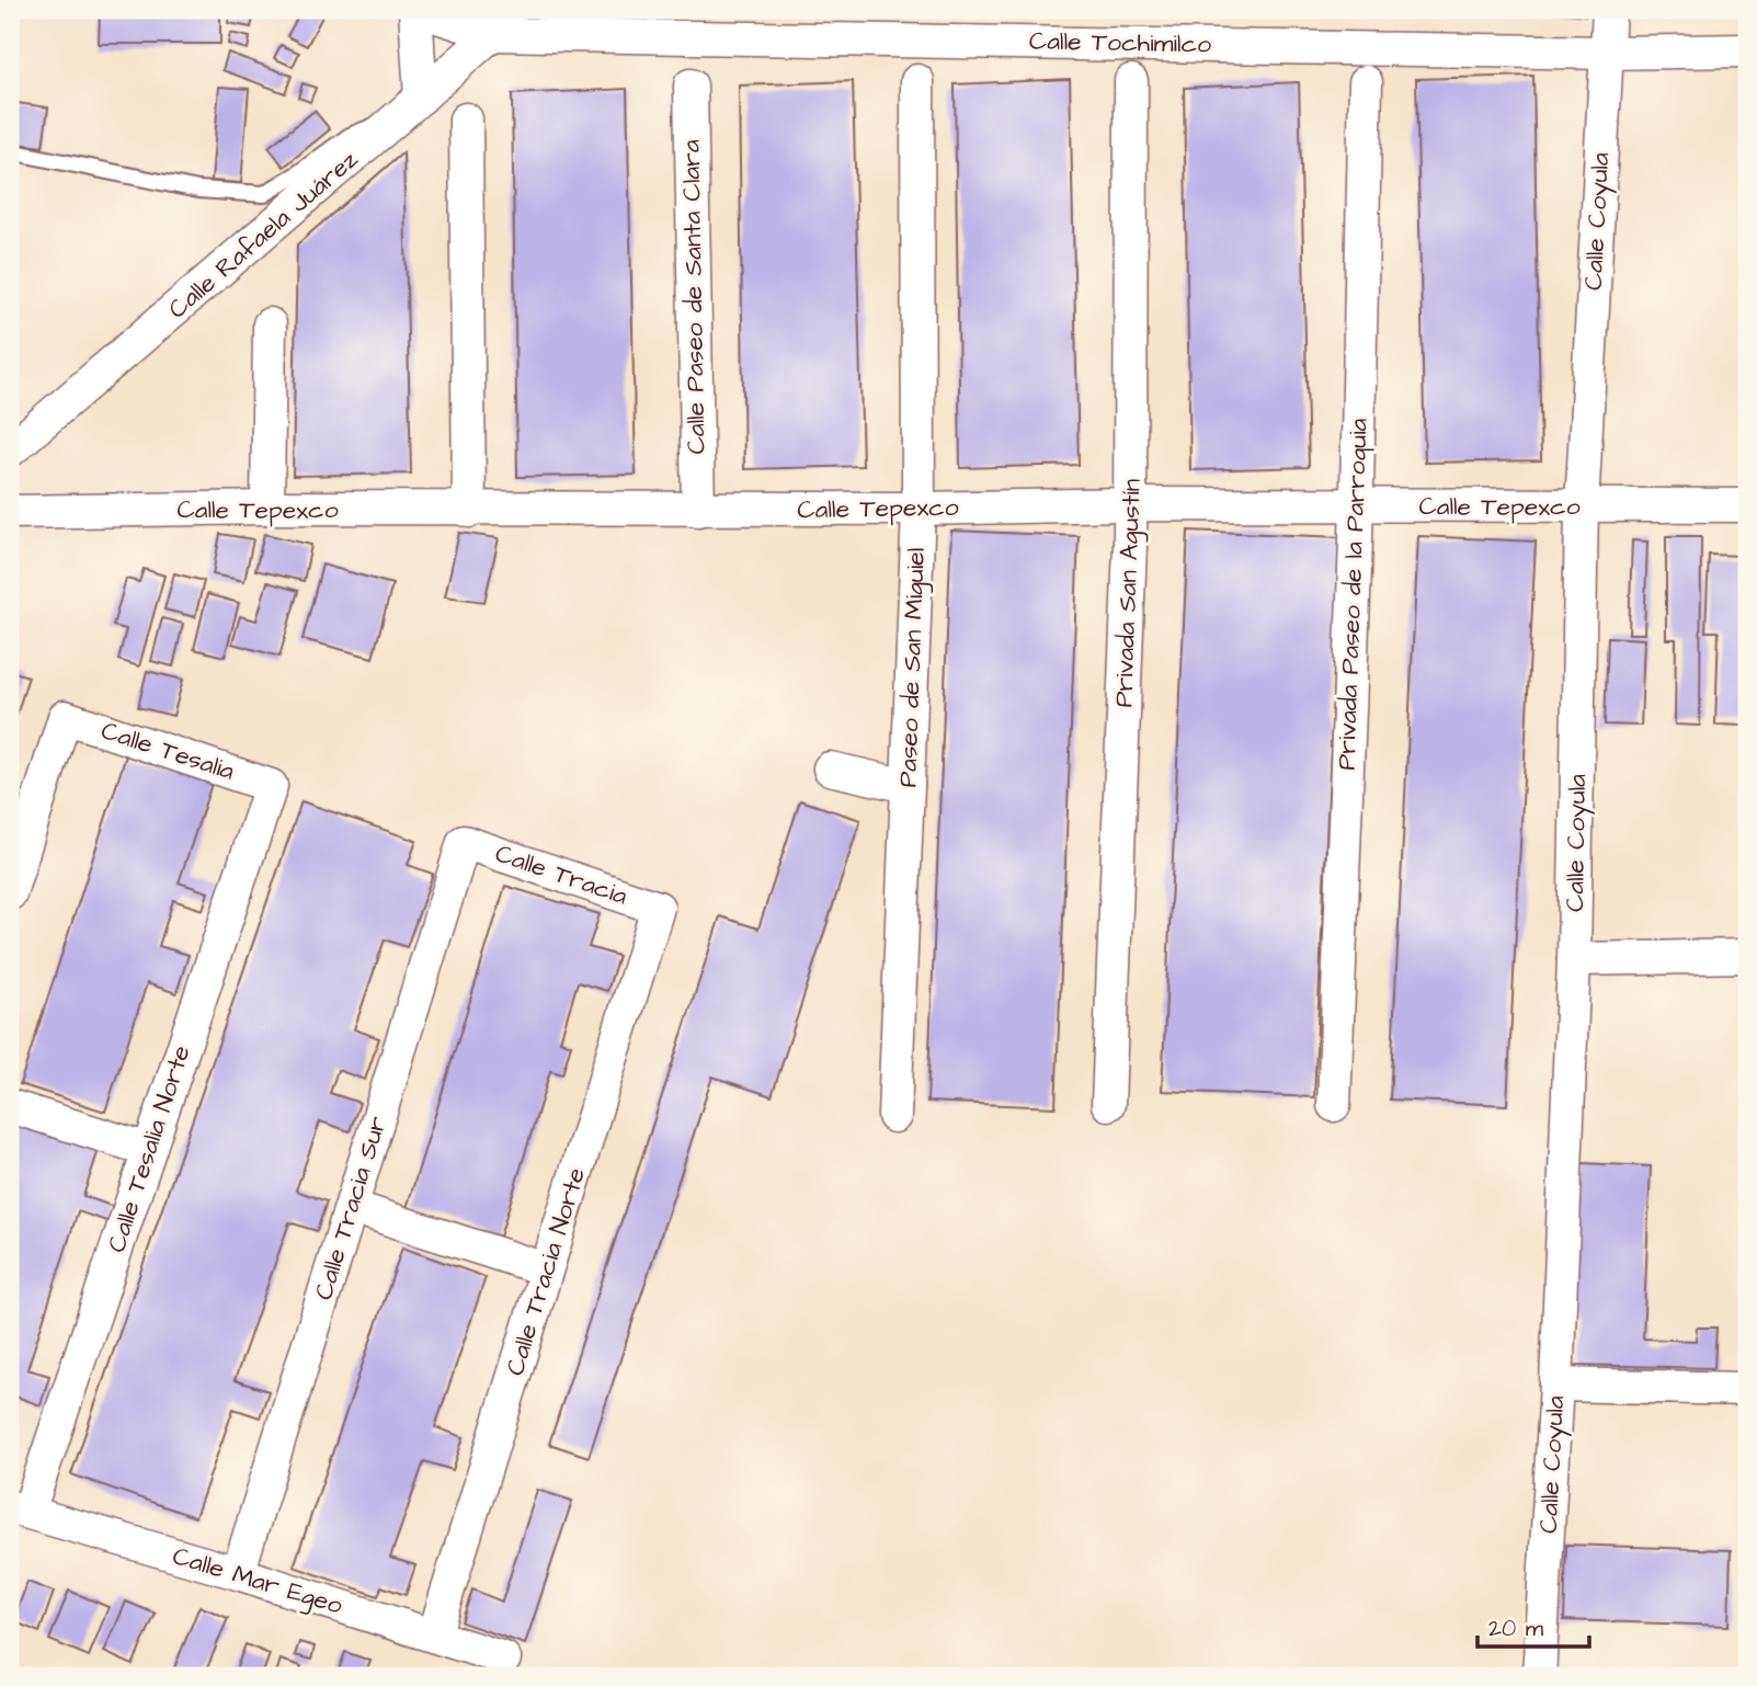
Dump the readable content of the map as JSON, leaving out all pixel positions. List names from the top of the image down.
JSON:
{
  "streets": {
    "street": [
      "Calle Tochimilco",
      "Calle Coyula",
      "Calle Rafaela Juárez",
      "Calle Paseo de Santa Clara",
      "Calle Tepexco",
      "Privada San Agustín",
      "Privada Paseo de la Parroquia",
      "Paseo de San Miguiel",
      "Calle Tesalia",
      "Calle Tracia",
      "Calle Tesalia Norte",
      "Calle Tracia Sur",
      "Calle Tracia Norte",
      "Calle Mar Egeo"
    ]
  },
  "crossings": [
    ["Calle Tochimilco", "Calle Coyula"],
    ["Calle Tochimilco", "Calle Rafaela Juárez"],
    ["Calle Coyula", "Calle Tepexco"],
    ["Calle Paseo de Santa Clara", "Calle Tepexco"],
    ["Calle Tepexco", "Privada San Agustín"],
    ["Calle Tepexco", "Privada Paseo de la Parroquia"],
    ["Calle Tepexco", "Paseo de San Miguiel"],
    ["Calle Tesalia", "Calle Tesalia Norte"],
    ["Calle Tracia", "Calle Tracia Sur"],
    ["Calle Tracia", "Calle Tracia Norte"],
    ["Calle Tesalia Norte", "Calle Mar Egeo"],
    ["Calle Tracia Sur", "Calle Mar Egeo"],
    ["Calle Tracia Norte", "Calle Mar Egeo"]
  ],
  "scale_bar": "20 m"
}
